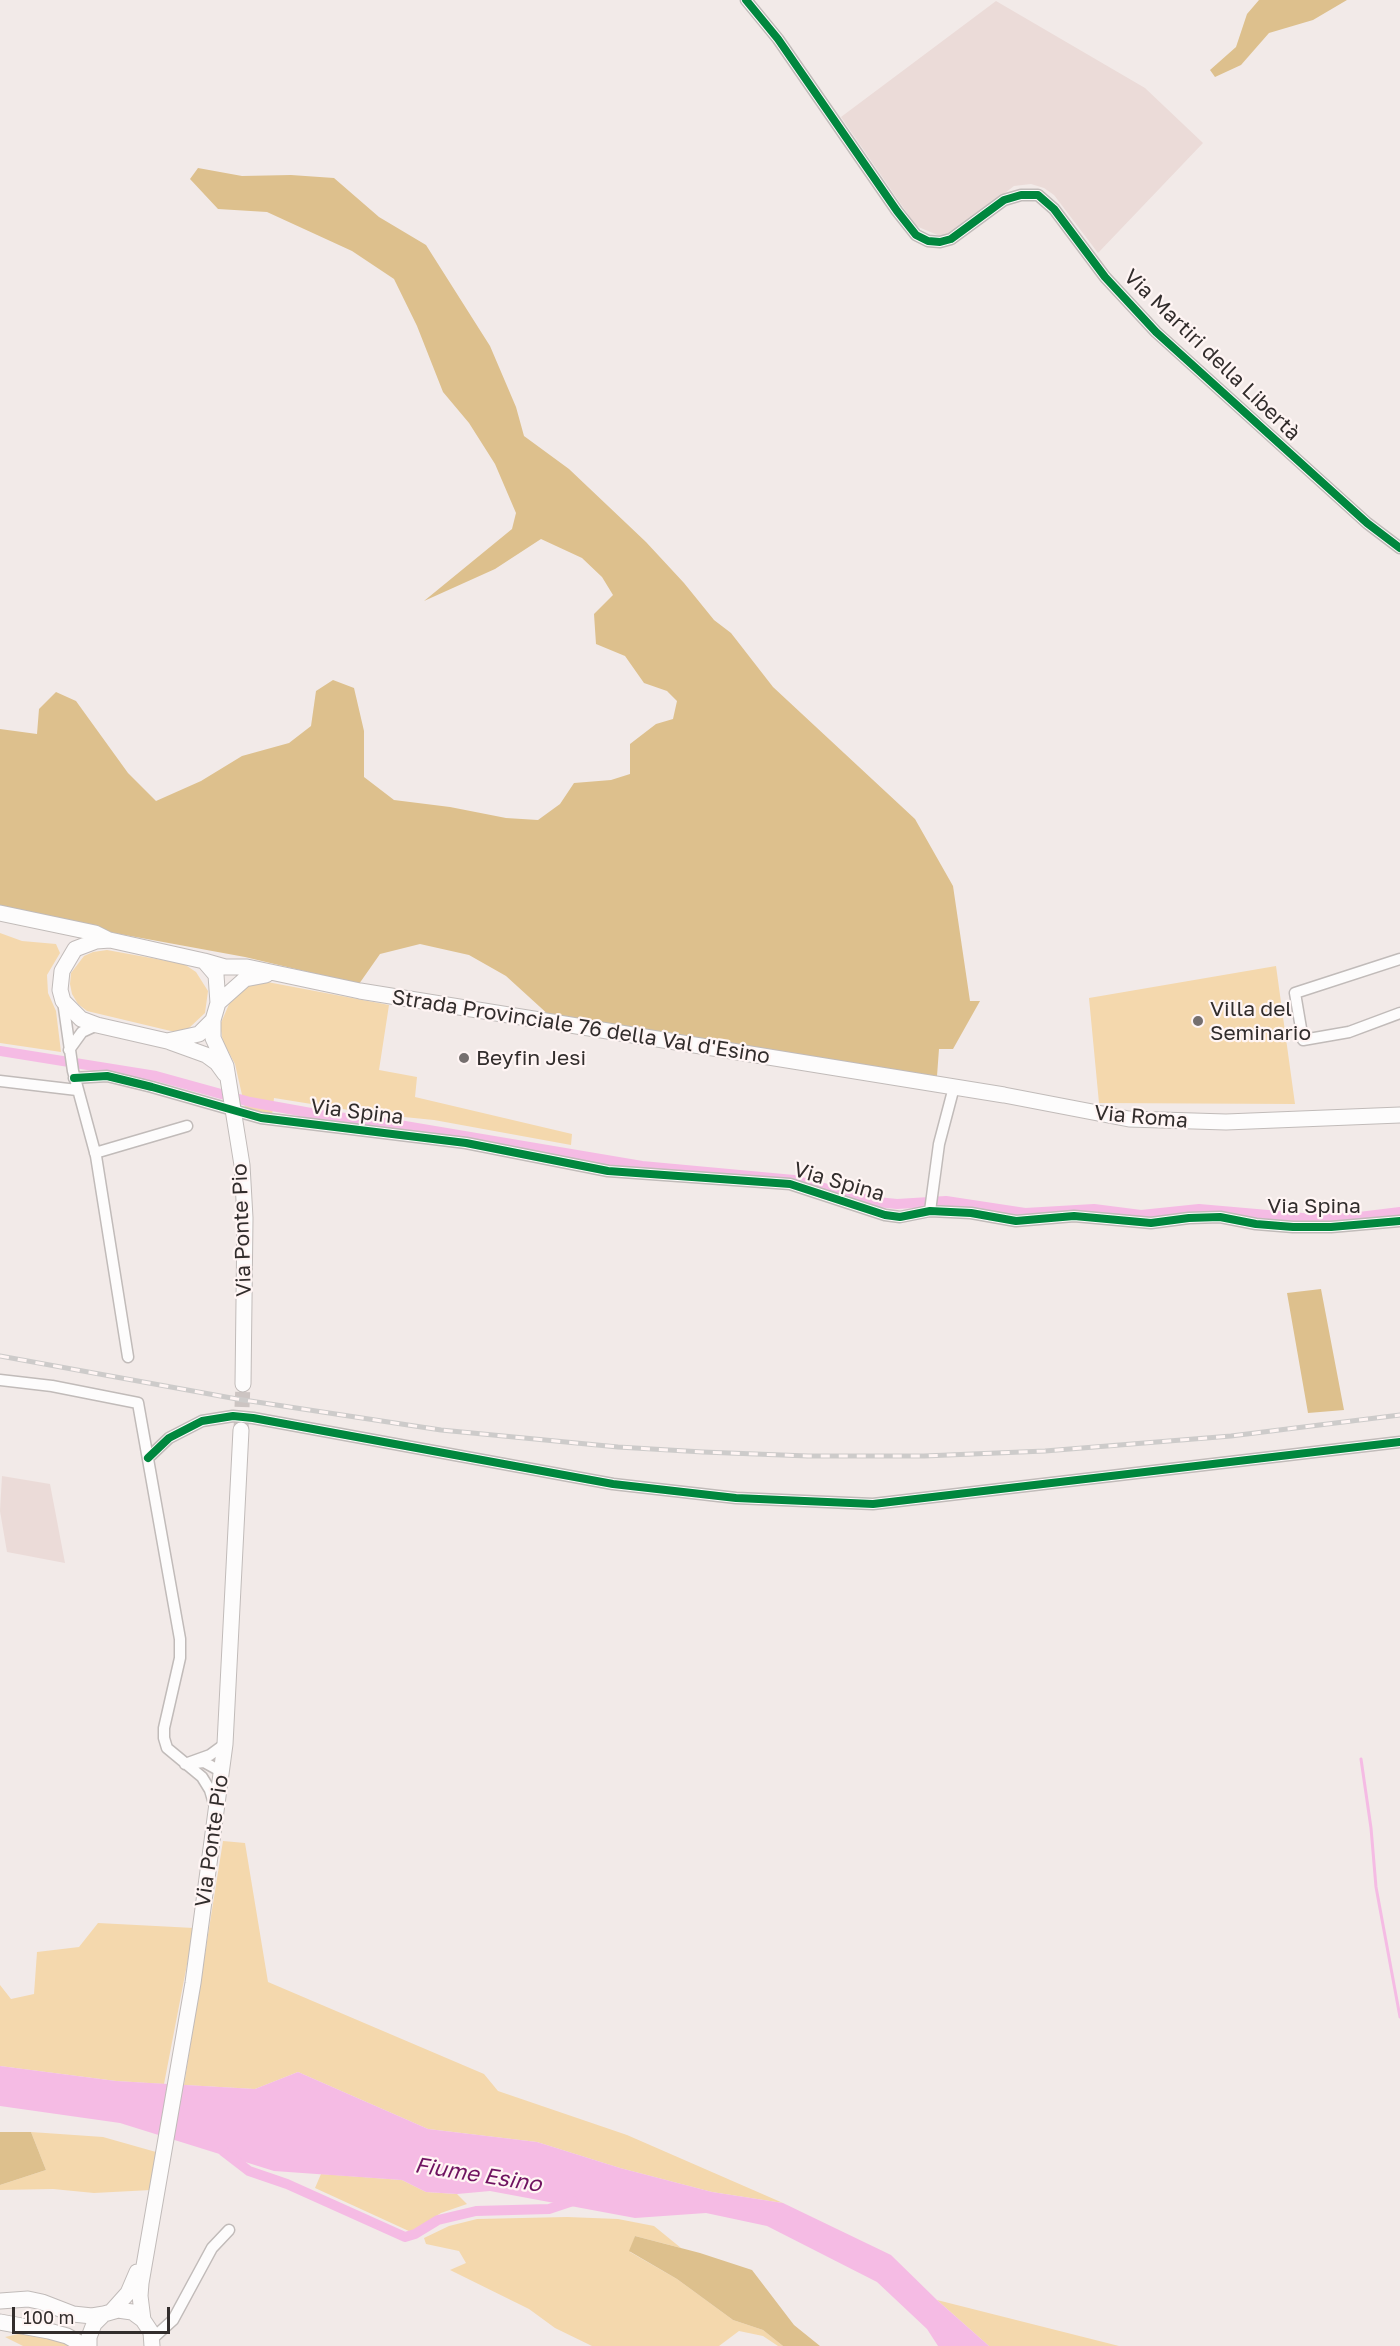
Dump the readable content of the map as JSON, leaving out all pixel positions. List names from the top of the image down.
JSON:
{
  "streets": {
    "main road": ["Strada Provinciale 76 della Val d'Esino", "Via Roma", "Via Ponte Pio"],
    "street": ["Via Martiri della Libertà", "Via Spina"]
  },
  "crossings": [
    ["Strada Provinciale 76 della Val d'Esino", "Via Roma"],
    ["Strada Provinciale 76 della Val d'Esino", "Via Ponte Pio"],
    ["Via Spina", "Via Ponte Pio"]
  ],
  "water": ["Fiume Esino"],
  "places": ["Villa del Seminario", "Beyfin Jesi"],
  "scale_bar": "100 m"
}
